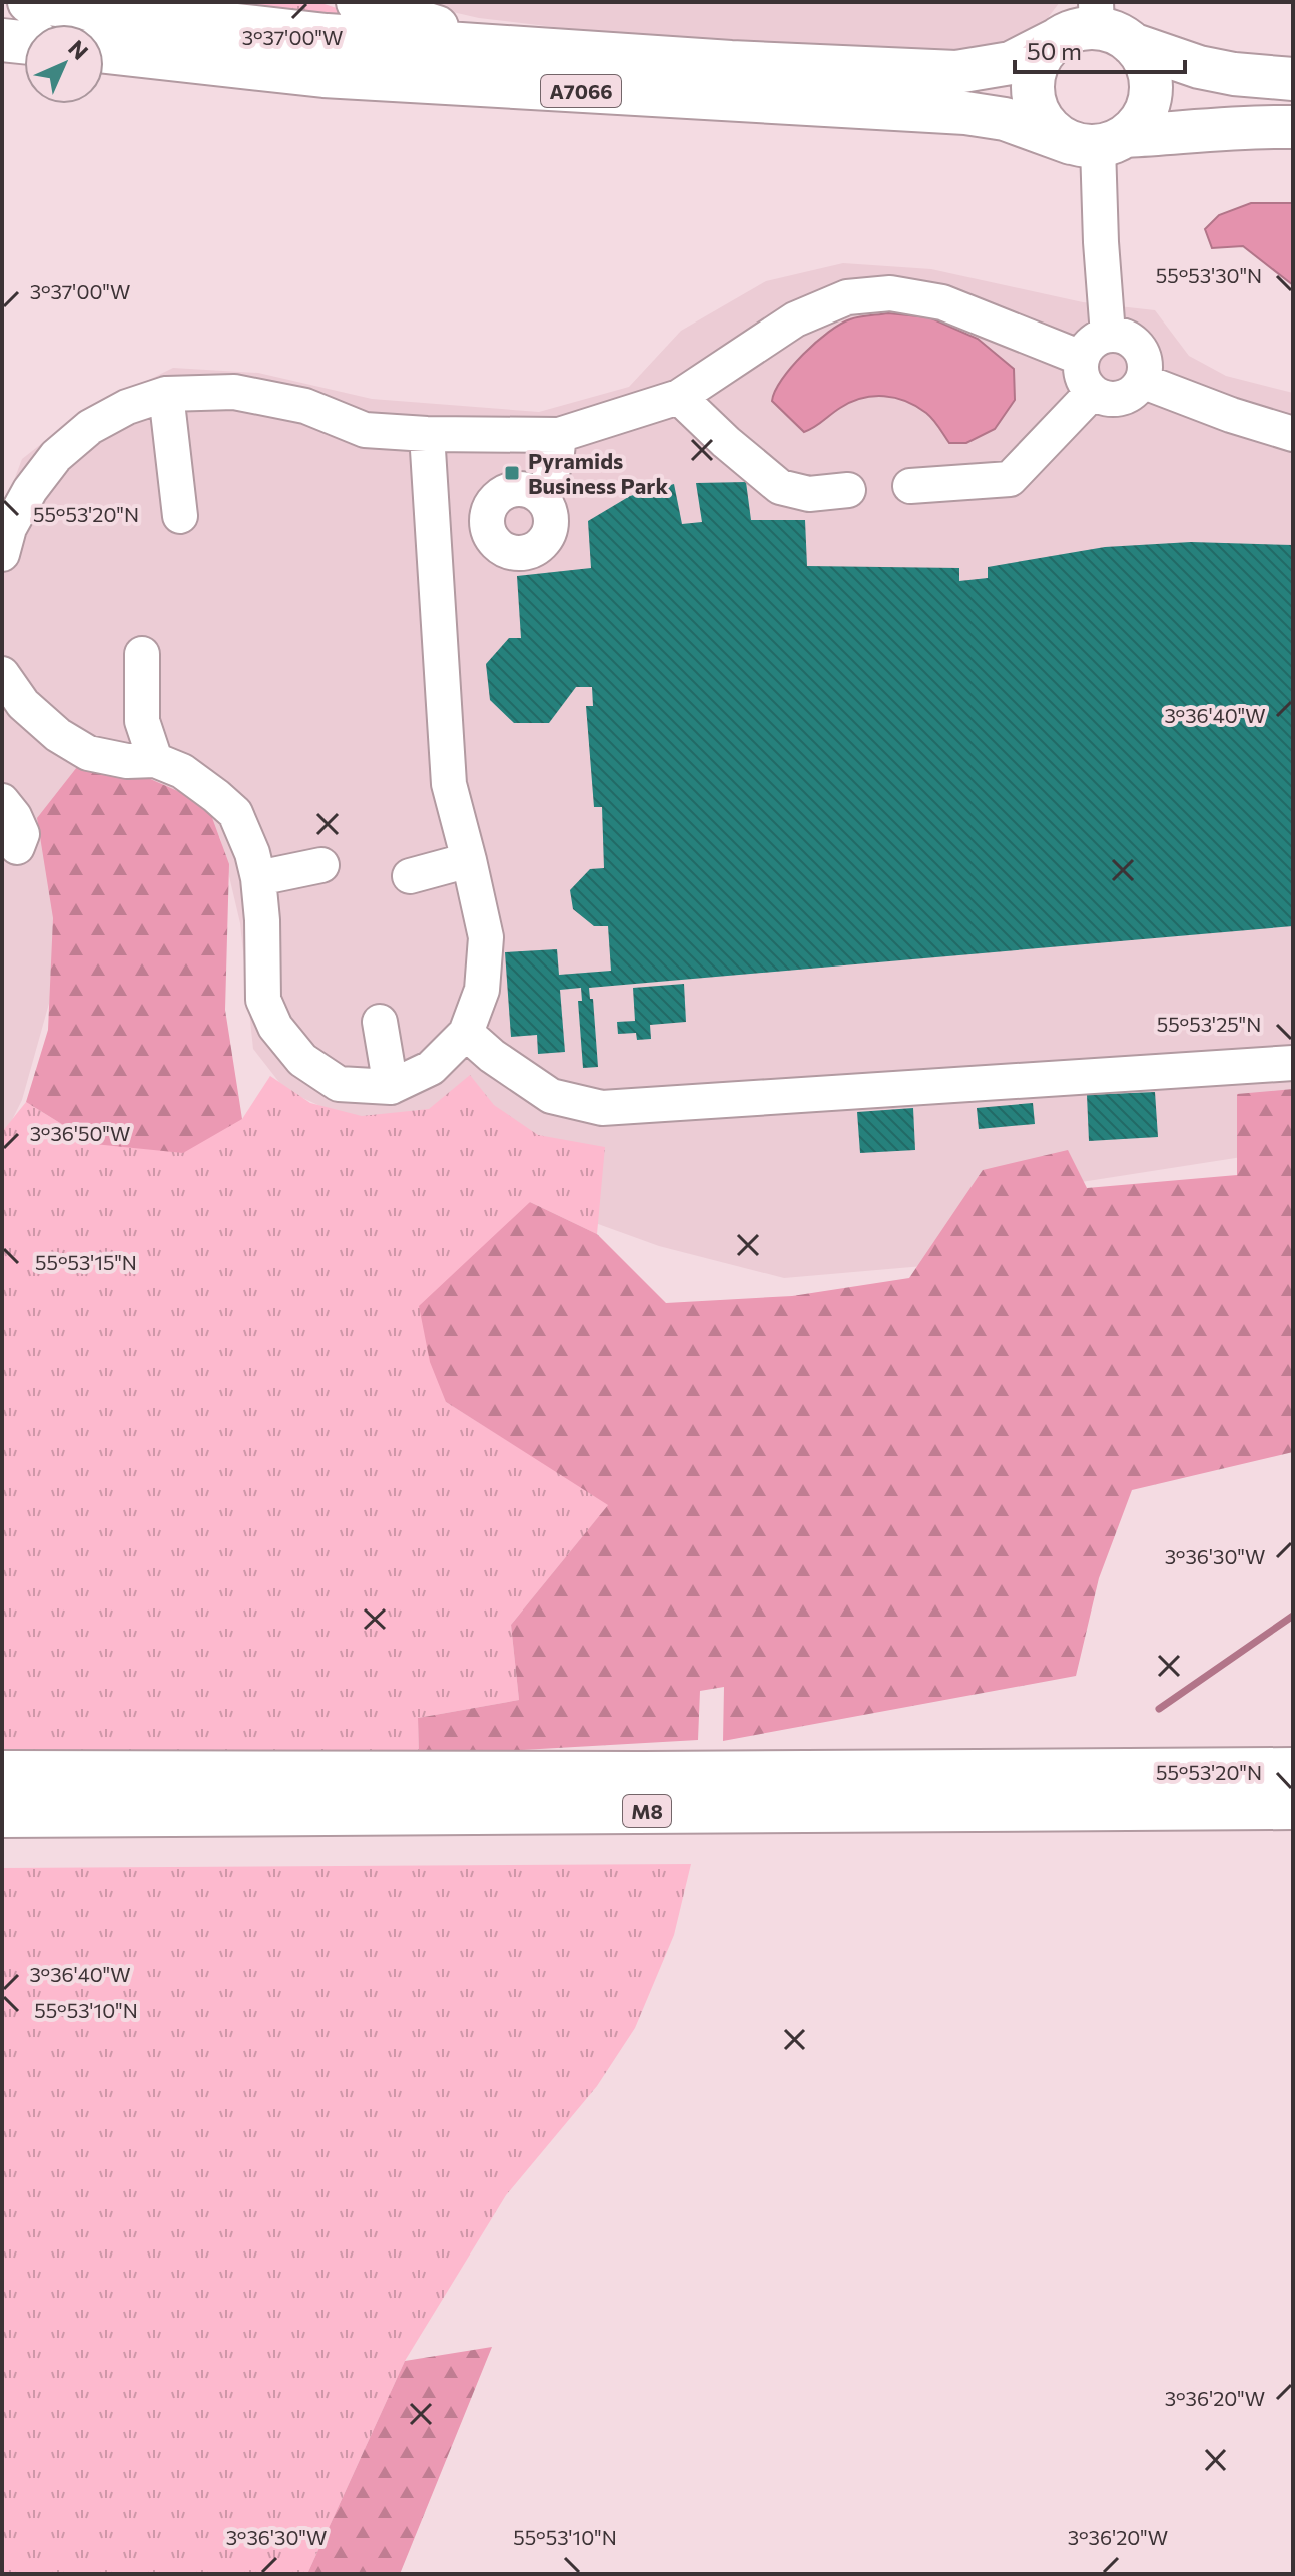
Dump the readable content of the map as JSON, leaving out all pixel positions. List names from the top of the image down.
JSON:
{
  "streets": {
    "highway": ["M8"],
    "main road": ["A7066"]
  },
  "places": {
    "transit": ["Pyramids Business Park"]
  },
  "scale_bar": "50 m",
  "north": "top right",
  "coordinates": [
    "3°37'00\"W",
    "55°53'30\"N",
    "55°53'20\"N",
    "3°36'40\"W",
    "55°53'25\"N",
    "3°36'50\"W",
    "55°53'15\"N",
    "3°36'30\"W",
    "55°53'10\"N",
    "3°36'20\"W"
  ]
}
